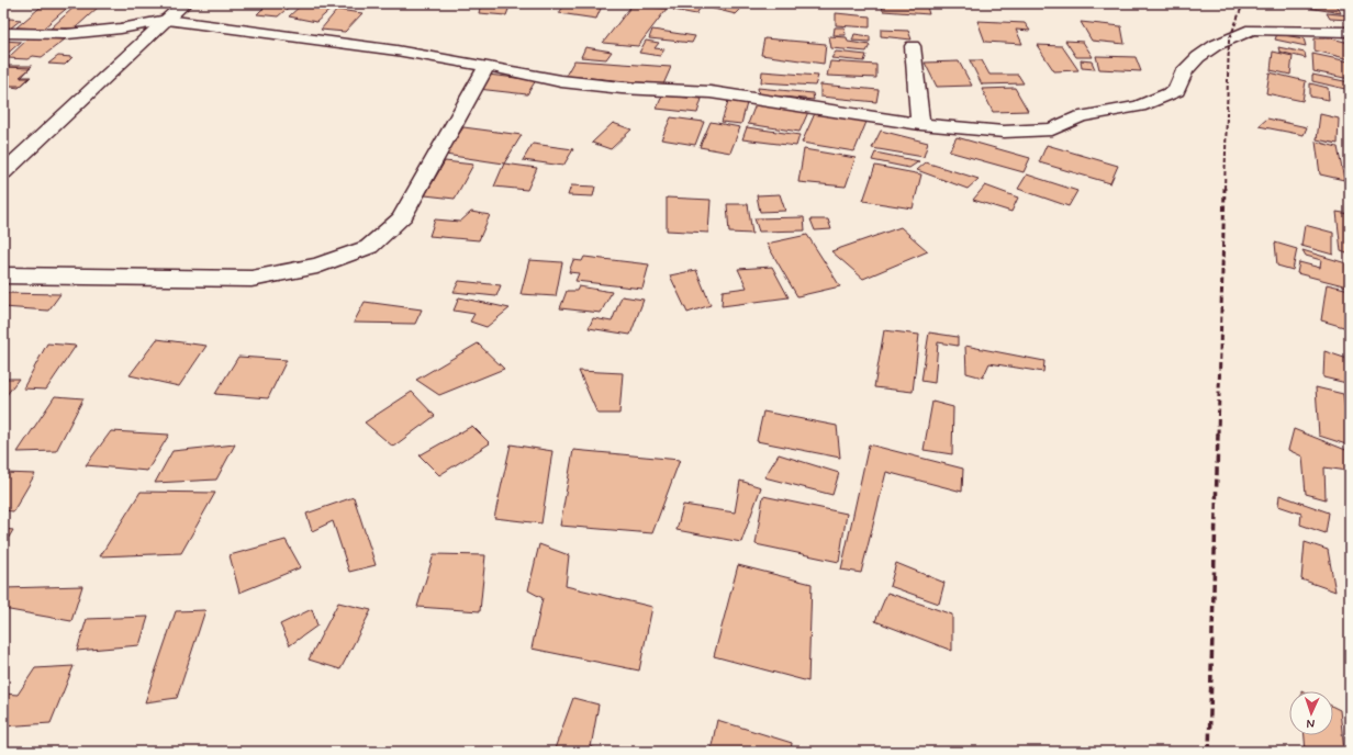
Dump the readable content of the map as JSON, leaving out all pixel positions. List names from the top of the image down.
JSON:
{
  "north": "bottom"
}
